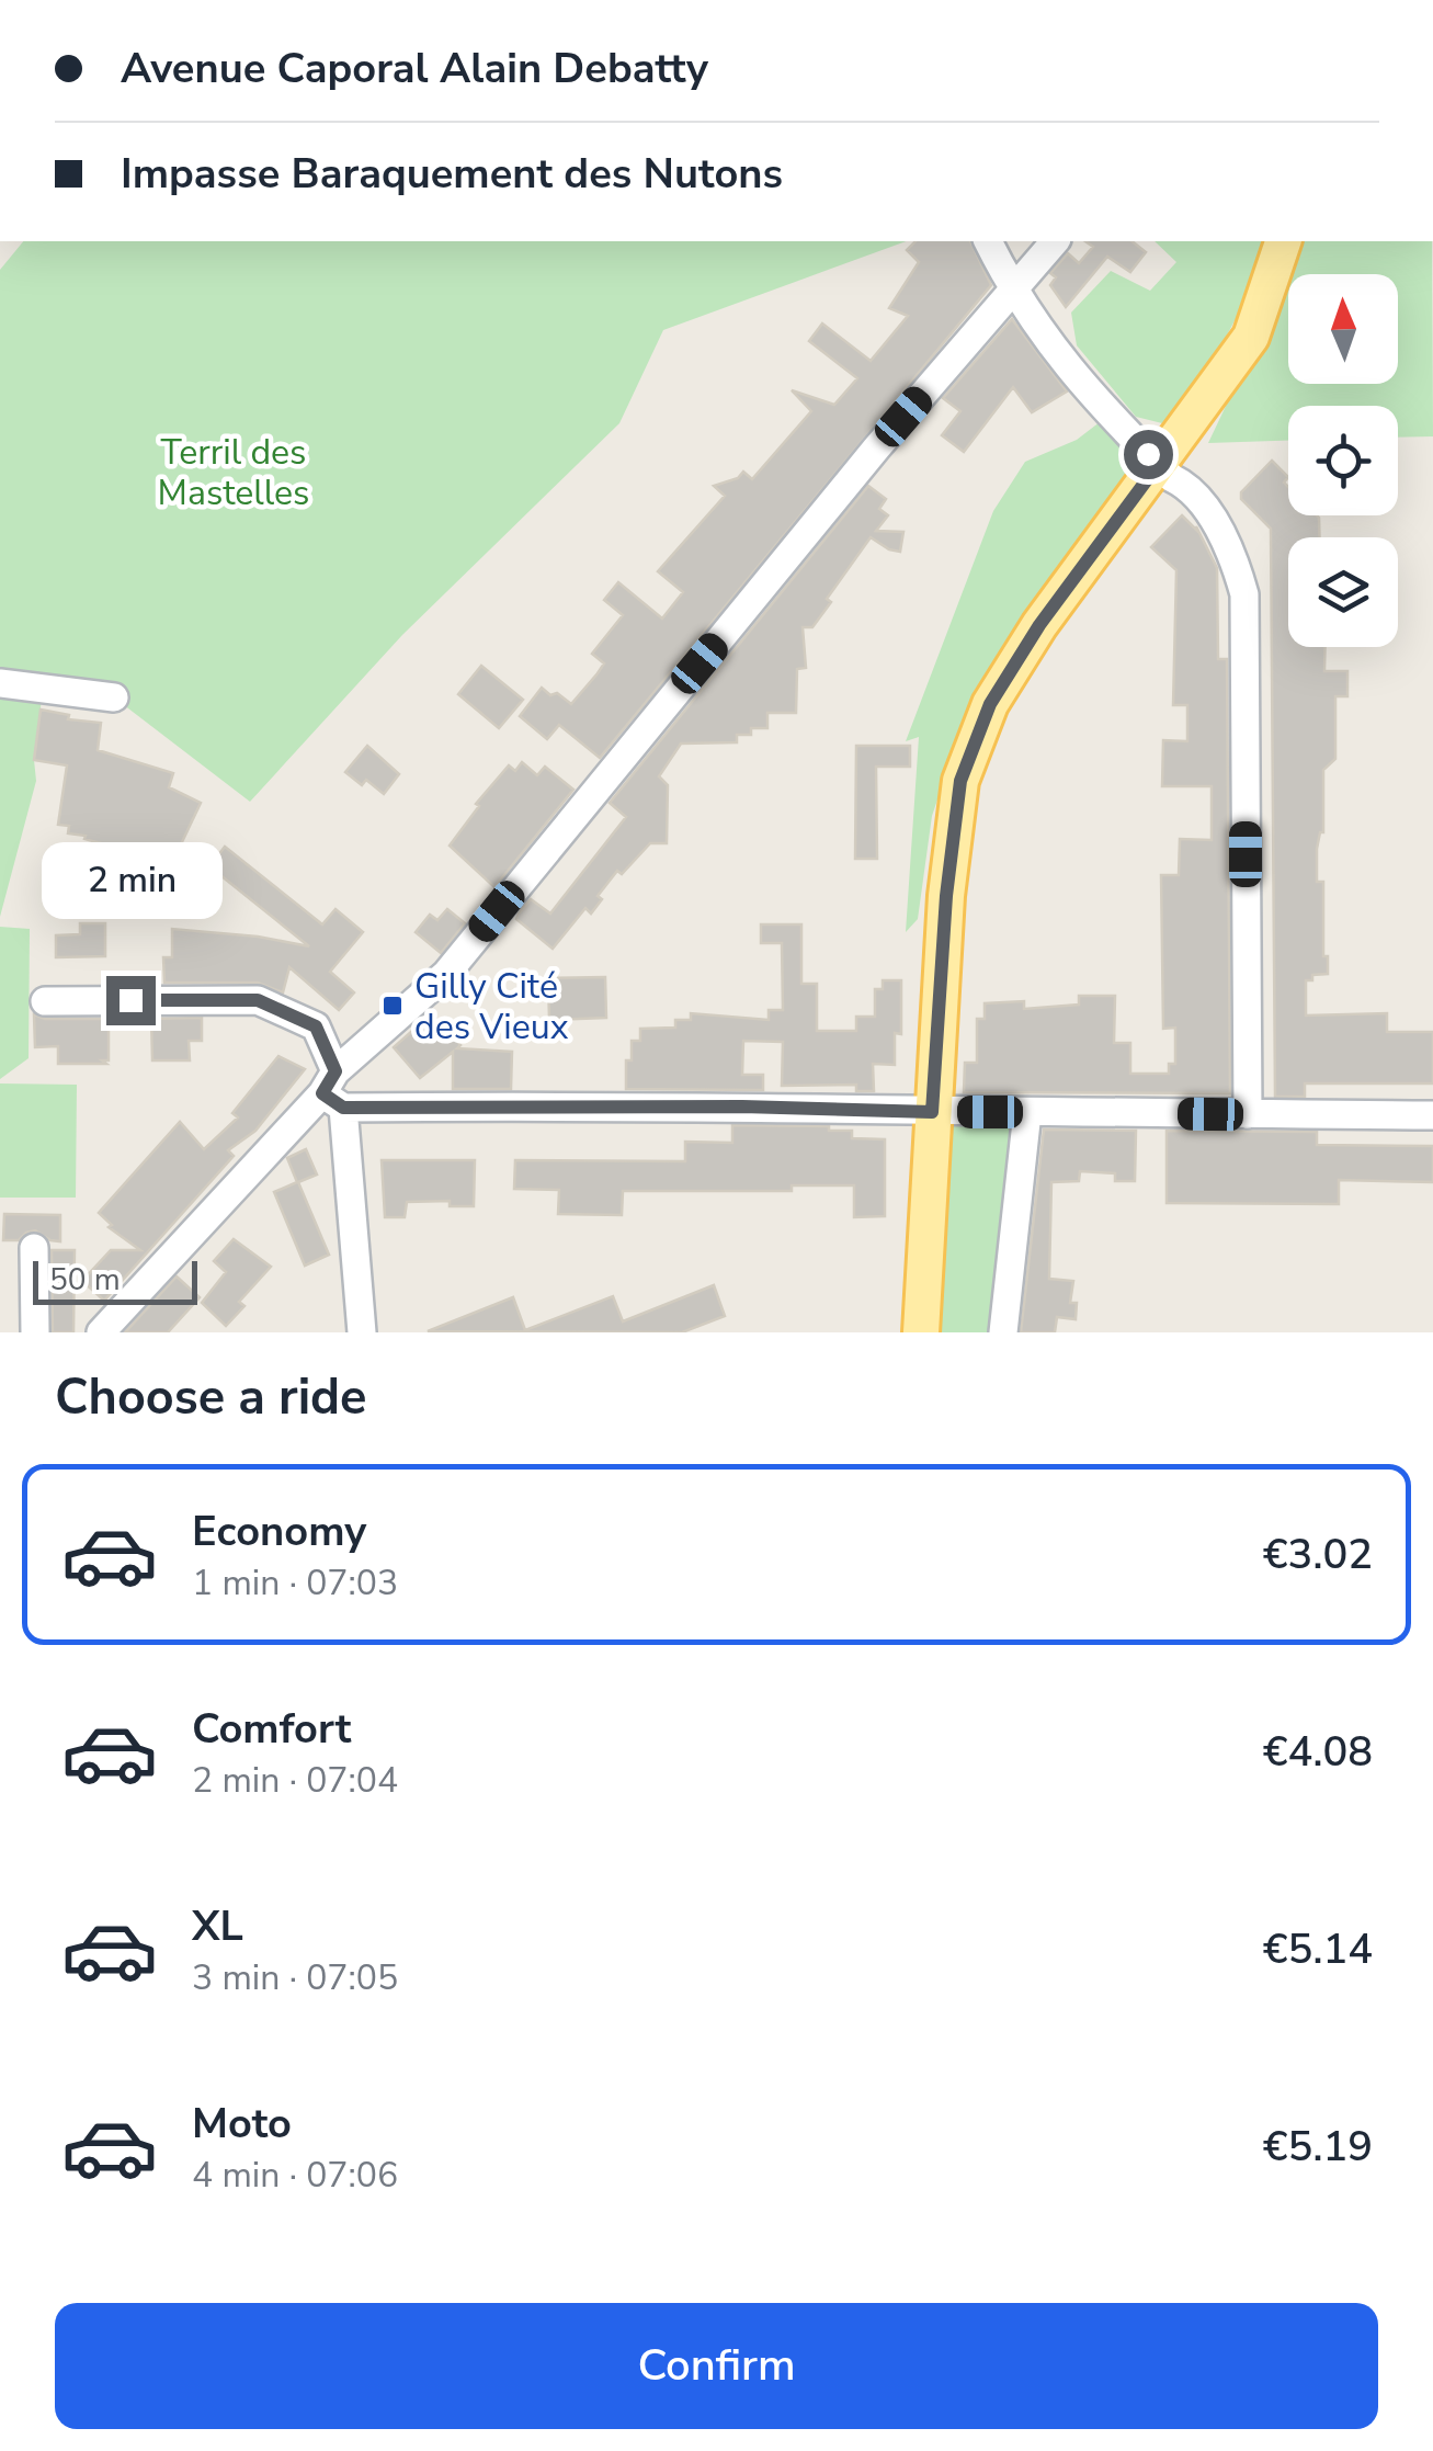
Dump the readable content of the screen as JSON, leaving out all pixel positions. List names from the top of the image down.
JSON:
{
  "parks": ["Terril des Mastelles"],
  "places": {
    "transit": ["Gilly Cité des Vieux"]
  },
  "scale_bar": "50 m",
  "north": "top",
  "page": {
    "banner": ["Avenue Caporal Alain Debatty", "Impasse Baraquement des Nutons"],
    "bubble": "2 min",
    "scale": "50 m",
    "heading": "Choose a ride",
    "list": [
      {
        "name": "Economy",
        "note": "1 min · 07:03",
        "value": "€3.02"
      },
      {
        "name": "Comfort",
        "note": "2 min · 07:04",
        "value": "€4.08"
      },
      {
        "name": "XL",
        "note": "3 min · 07:05",
        "value": "€5.14"
      },
      {
        "name": "Moto",
        "note": "4 min · 07:06",
        "value": "€5.19"
      }
    ],
    "buttons": "Confirm"
  }
}
